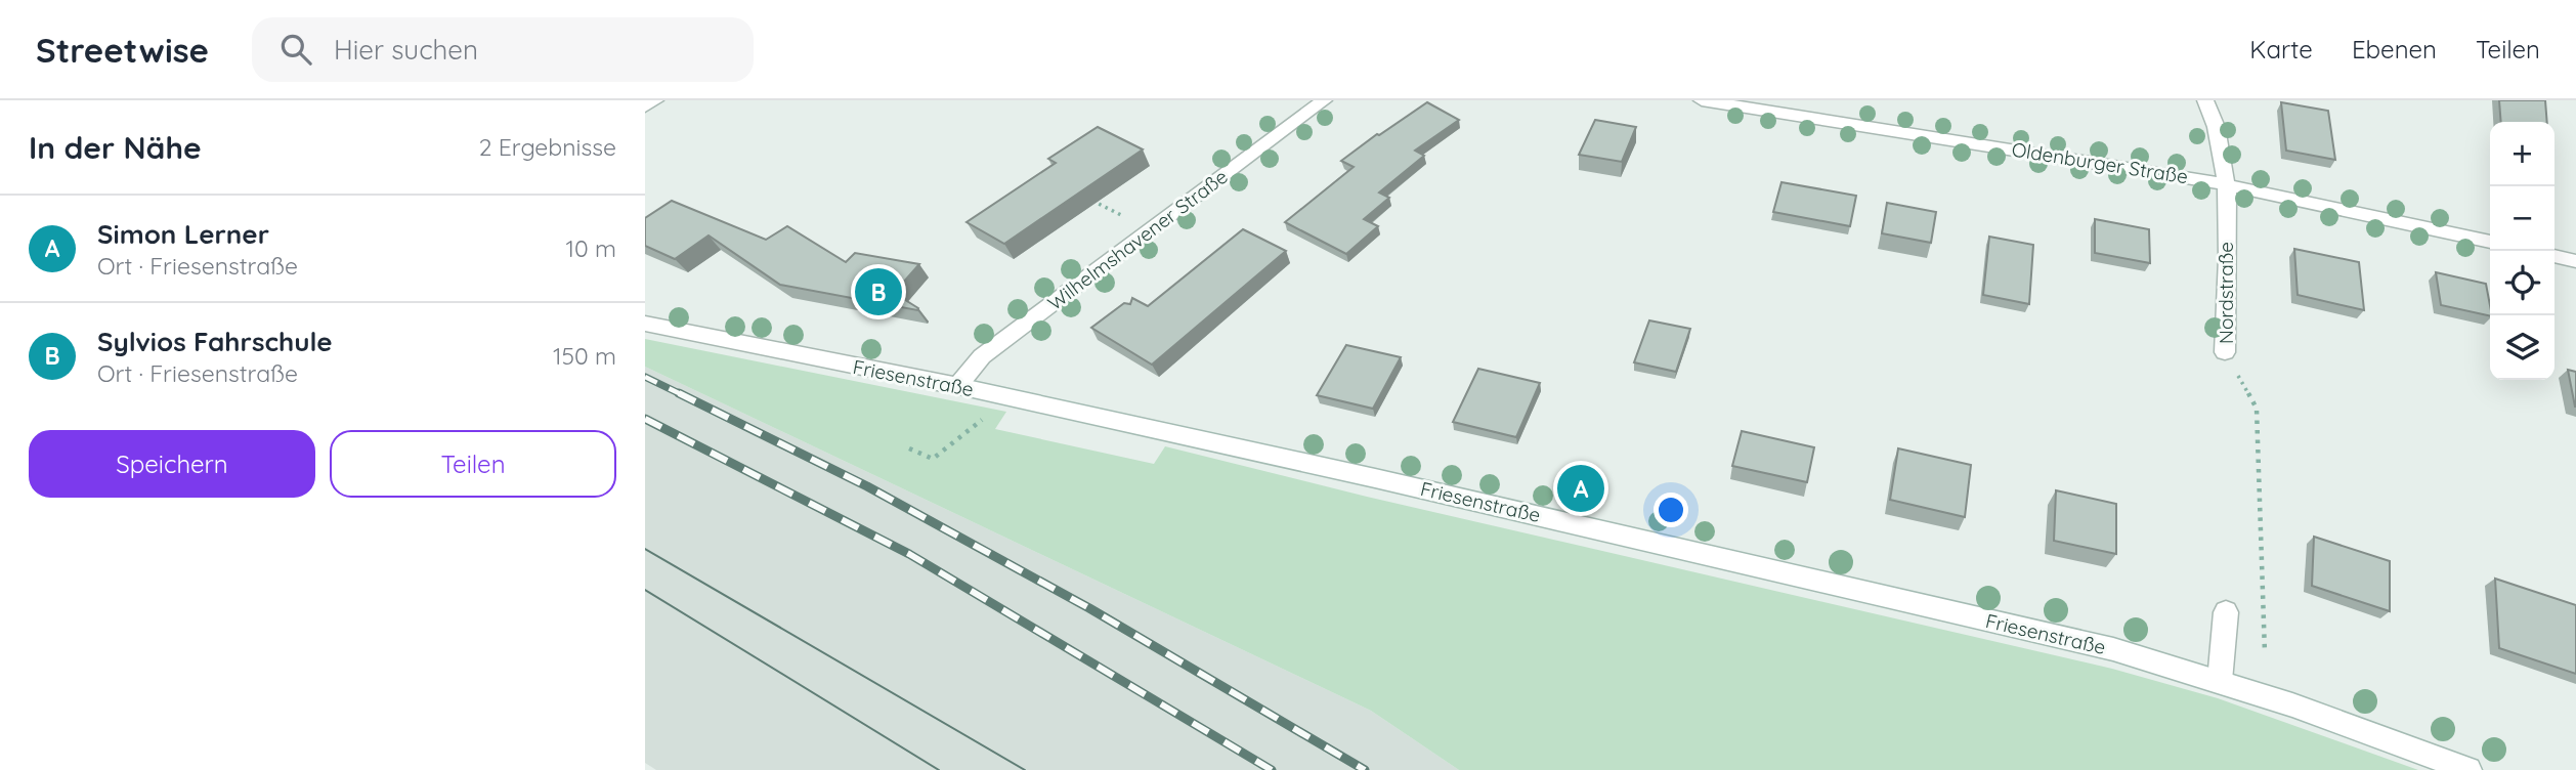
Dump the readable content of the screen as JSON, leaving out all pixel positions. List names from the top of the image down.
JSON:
{
  "streets": {
    "street": [
      "Oldenburger Straße",
      "Wilhelmshavener Straße",
      "Nordstraße",
      "Friesenstraße"
    ]
  },
  "crossings": [
    ["Oldenburger Straße", "Nordstraße"],
    ["Wilhelmshavener Straße", "Friesenstraße"]
  ],
  "page": {
    "header": "Streetwise",
    "search": "Hier suchen",
    "nav": ["Karte", "Ebenen", "Teilen"],
    "heading": ["In der Nähe", "2 Ergebnisse"],
    "map_buttons": ["+", "−"],
    "list": [
      {
        "mark": "A",
        "name": "Simon Lerner",
        "note": "Ort · Friesenstraße",
        "value": "10 m"
      },
      {
        "mark": "B",
        "name": "Sylvios Fahrschule",
        "note": "Ort · Friesenstraße",
        "value": "150 m"
      }
    ],
    "pins": ["B", "A"],
    "buttons": ["Speichern", "Teilen"]
  }
}
